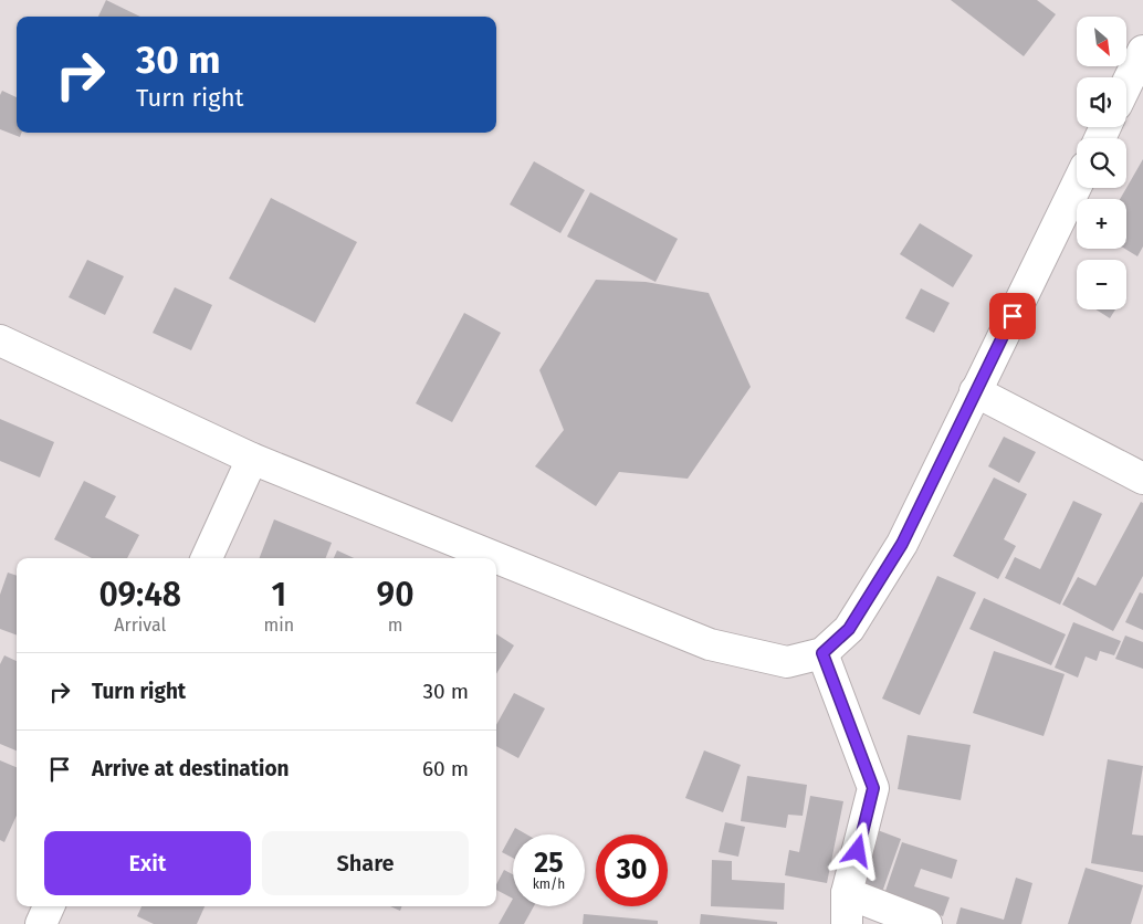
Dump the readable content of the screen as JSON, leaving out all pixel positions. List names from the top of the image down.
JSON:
{
  "north": "bottom right",
  "page": {
    "map_buttons": ["+", "−"],
    "turn": ["30 m", "Turn right"],
    "eta": [
      "09:48",
      "Arrival",
      "1",
      "min",
      "90",
      "m"
    ],
    "list": [
      {
        "name": "Turn right",
        "value": "30 m"
      },
      {
        "name": "Arrive at destination",
        "value": "60 m"
      }
    ],
    "buttons": ["Exit", "Share"],
    "speed": "25 km/h",
    "limit": "30"
  }
}
